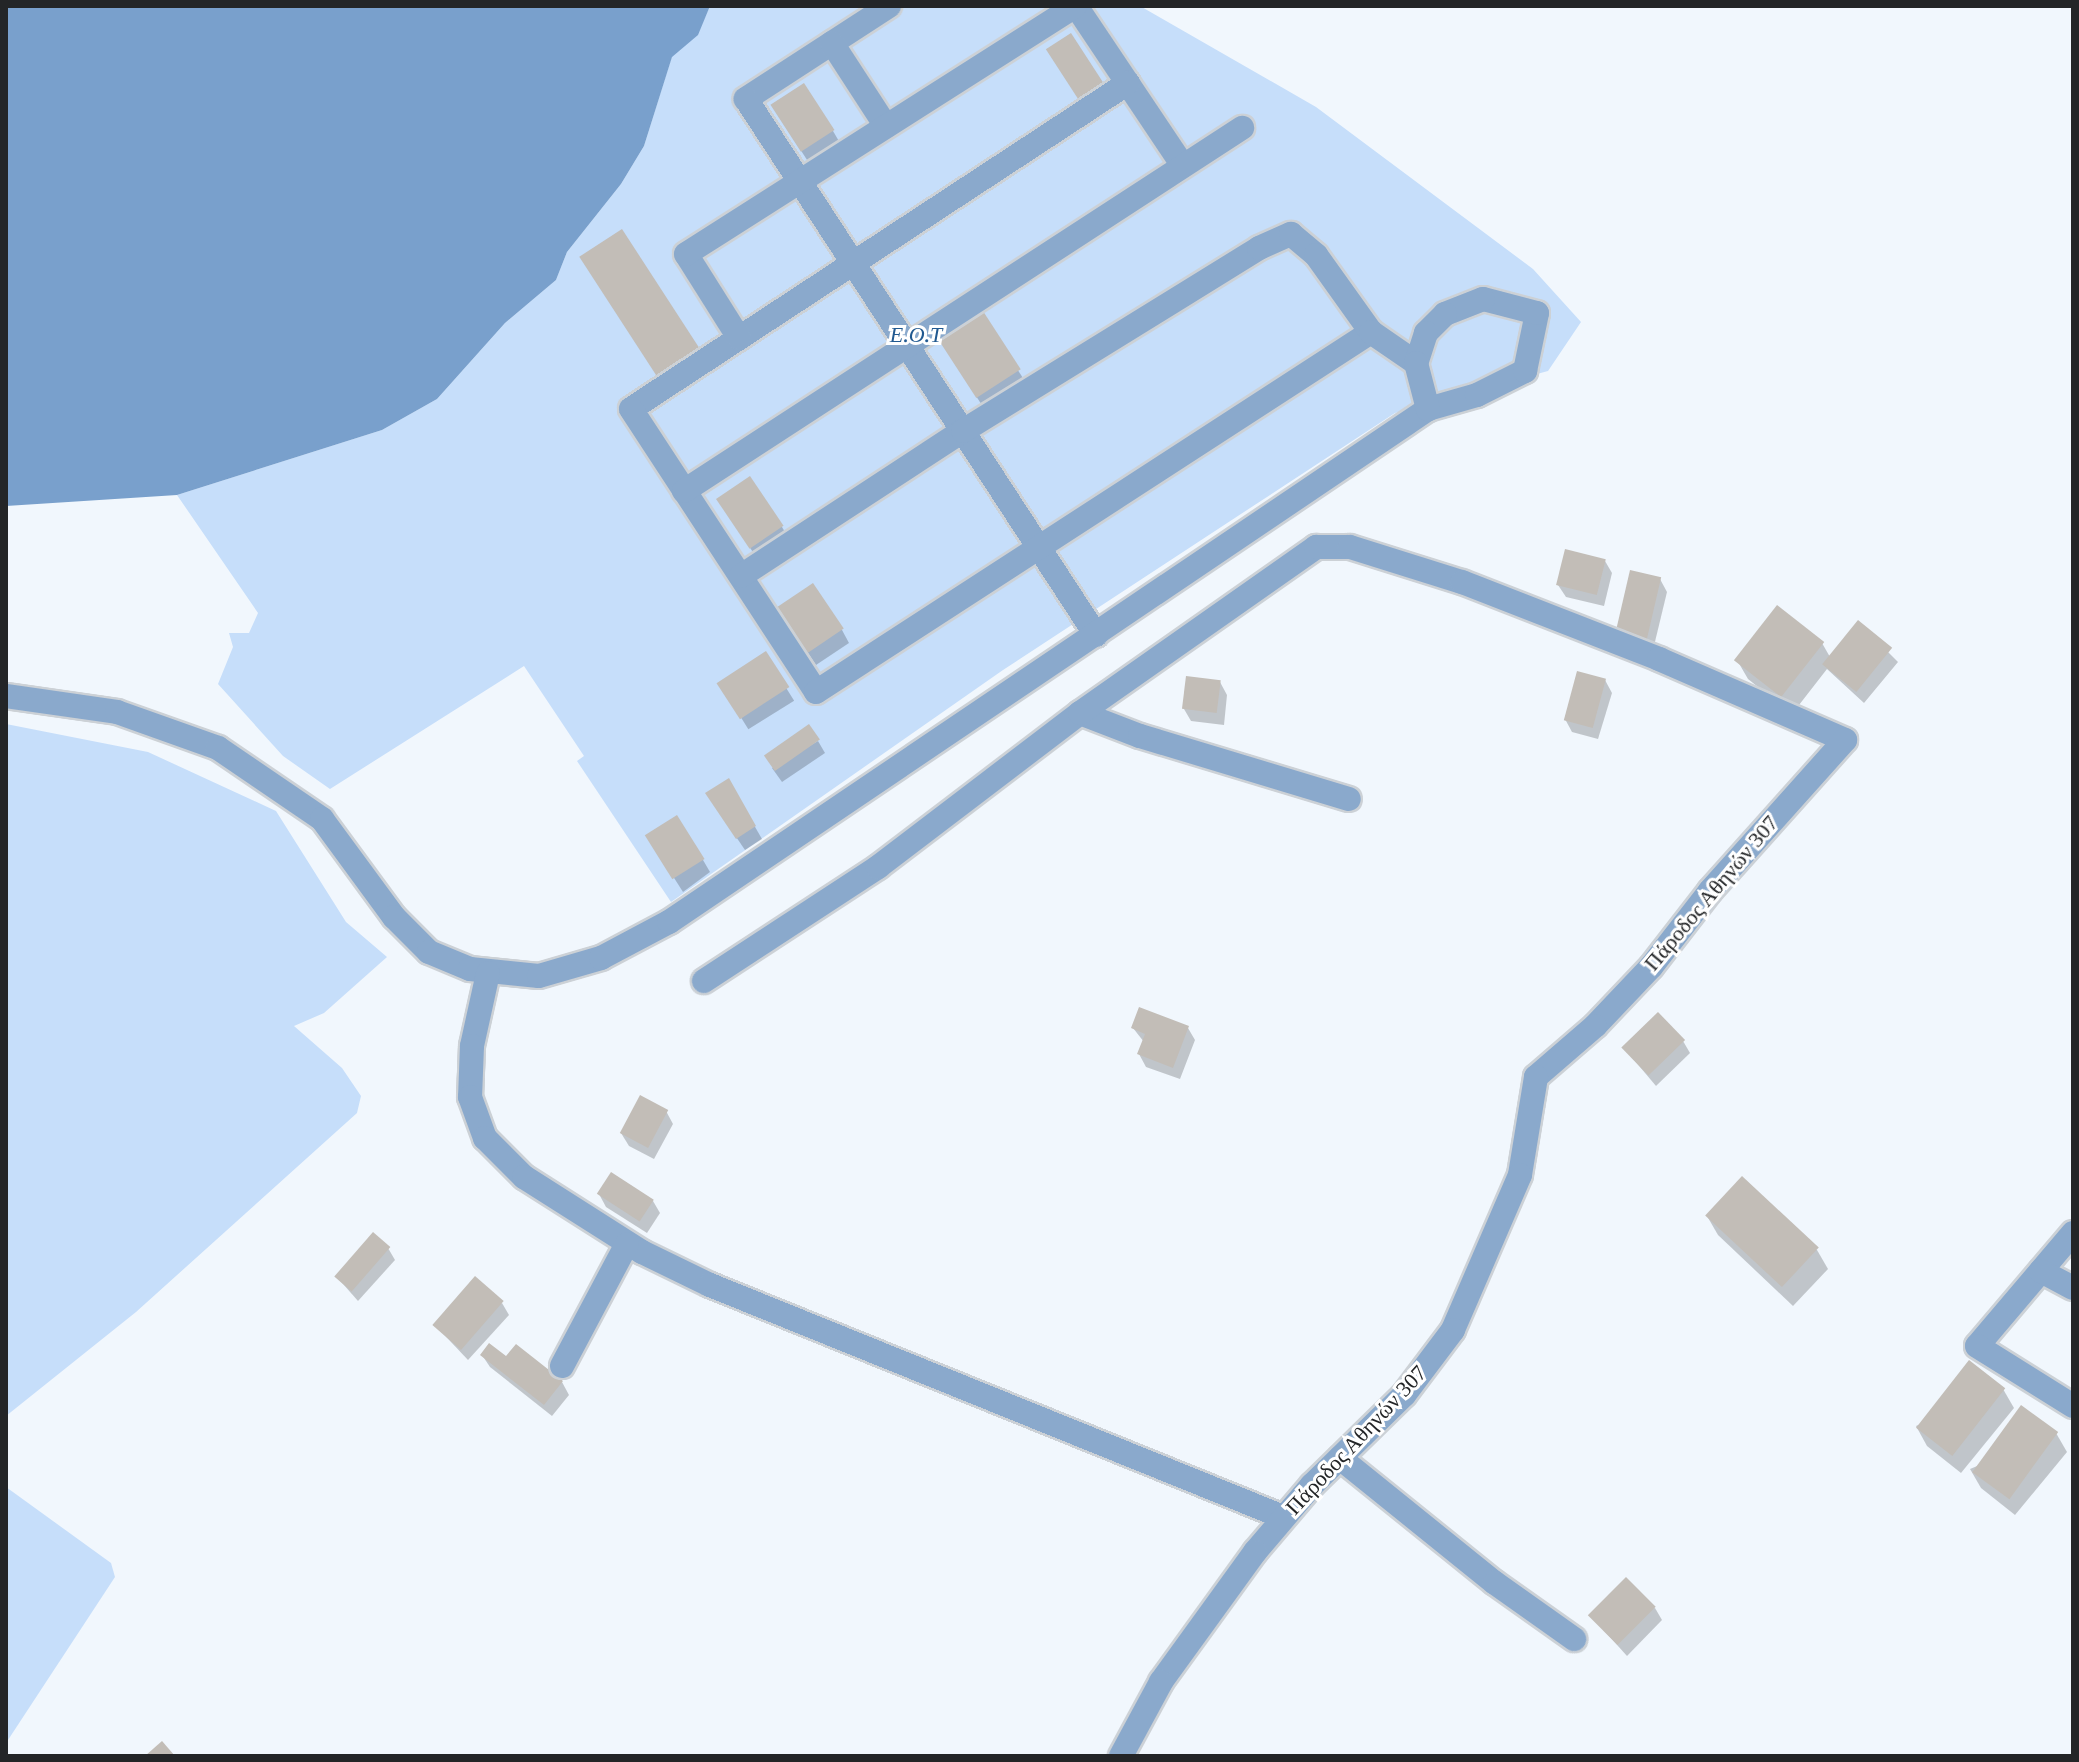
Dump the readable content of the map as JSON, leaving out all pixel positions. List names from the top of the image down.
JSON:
{
  "streets": {
    "street": ["Πάροδος Αθηνών 307"]
  },
  "parks": ["E.O.T"]
}
